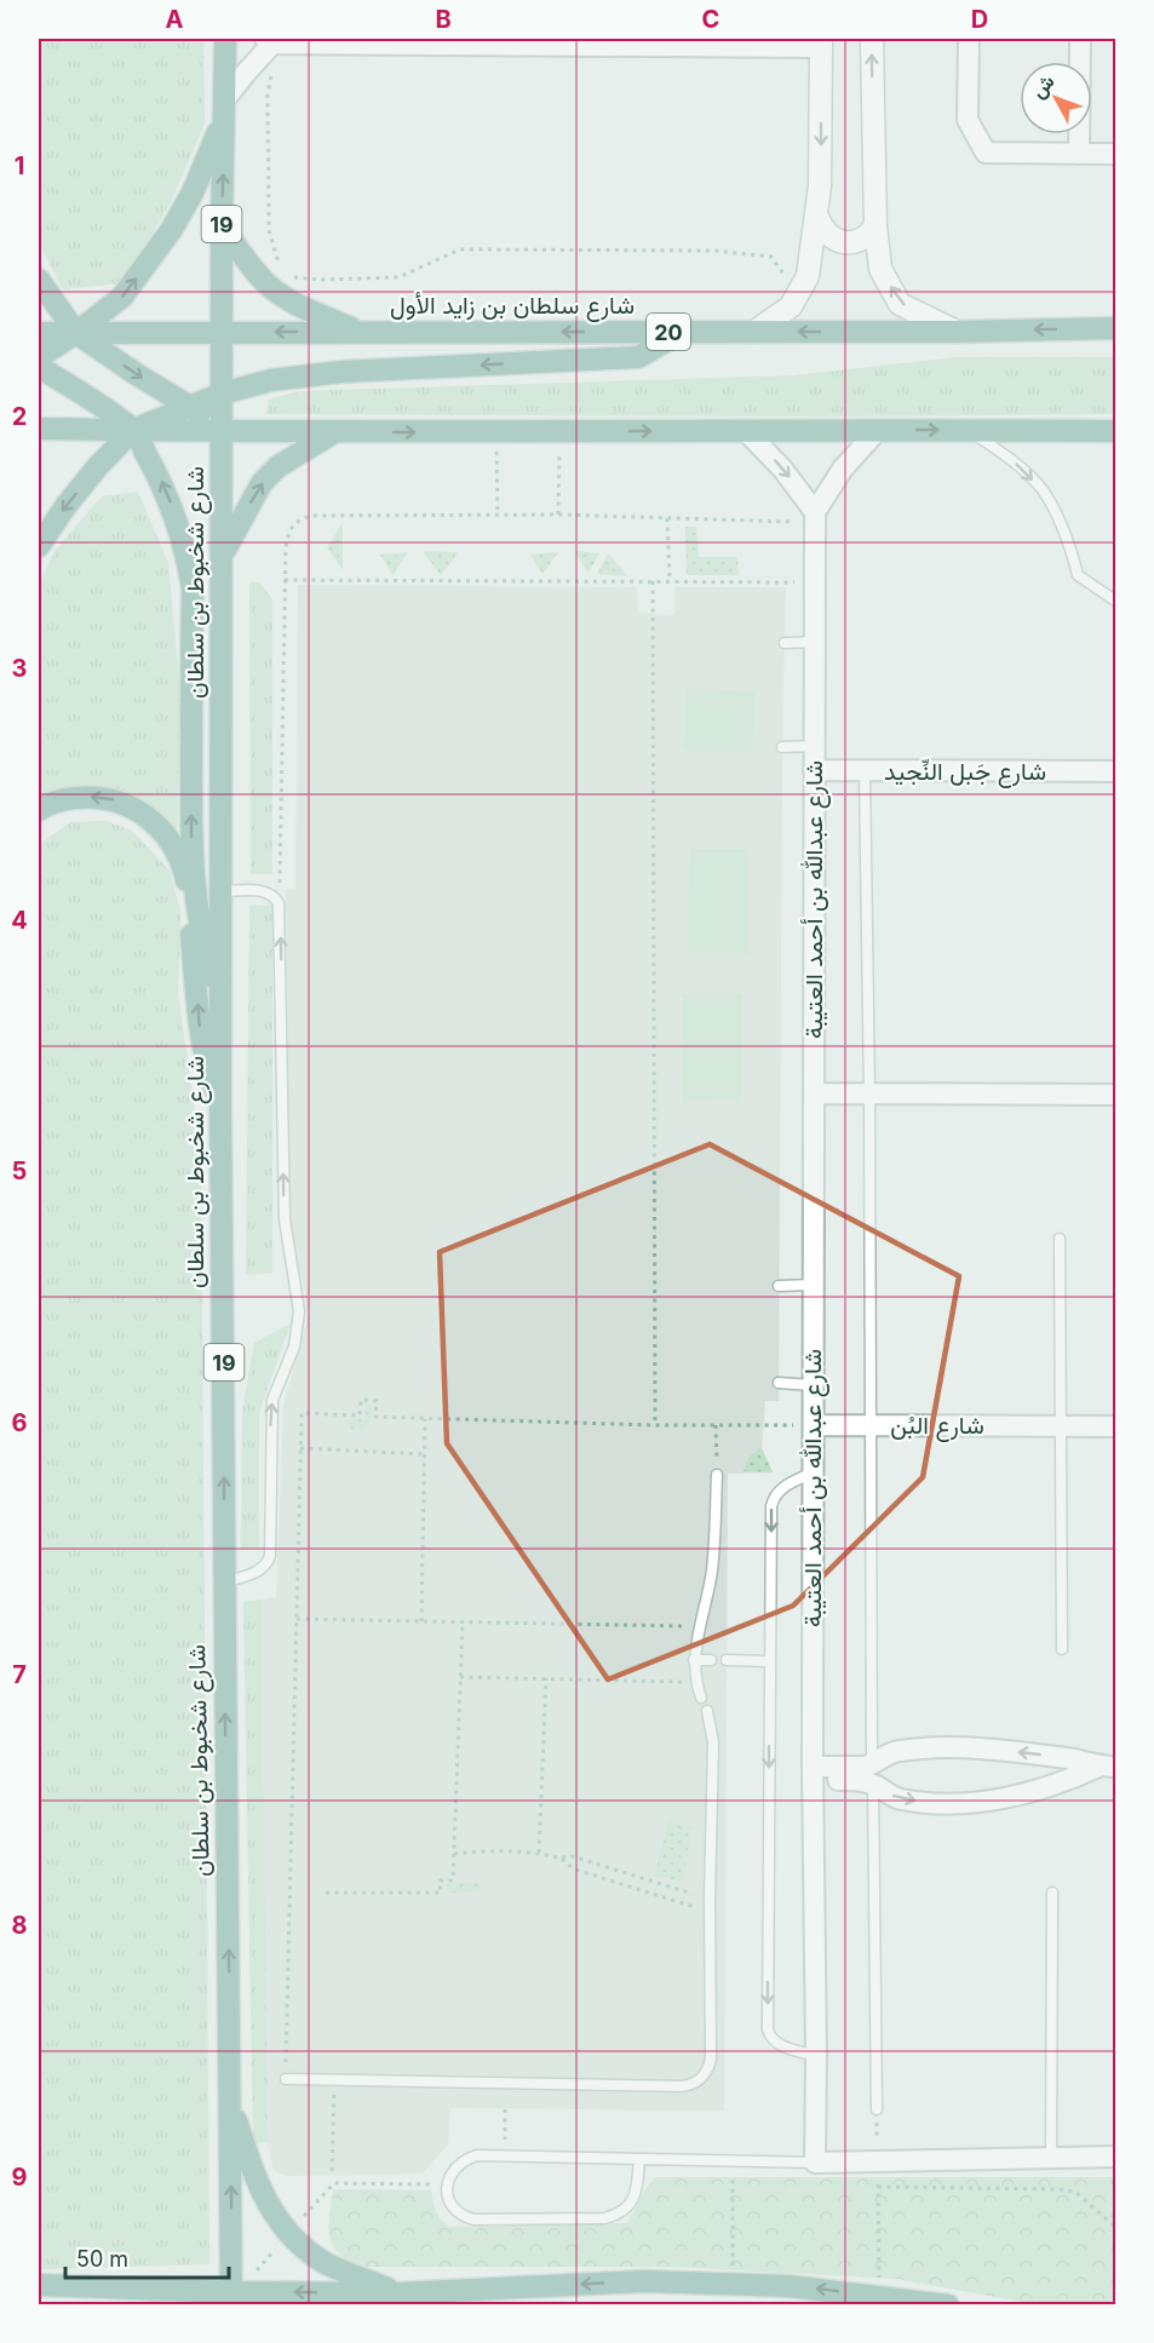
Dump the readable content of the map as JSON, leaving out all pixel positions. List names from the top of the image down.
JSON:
{
  "streets": {
    "main road": [
      "19",
      "شارع سلطان بن زايد الأول",
      "20",
      "شارع شخبوط بن سلطان"
    ],
    "street": ["شارع جَبل النِّجيد", "شارع عبدالله بن أحمد العتيبة", "شارع البُن"]
  },
  "crossings": [
    ["شارع سلطان بن زايد الأول", "شارع شخبوط بن سلطان"],
    ["شارع جَبل النِّجيد", "شارع عبدالله بن أحمد العتيبة"],
    ["شارع عبدالله بن أحمد العتيبة", "شارع البُن"]
  ],
  "one_way": ["شارع شخبوط بن سلطان"],
  "scale_bar": "50 m",
  "north": "top left",
  "grid": {
    "columns": [
      "A",
      "B",
      "C",
      "D"
    ],
    "rows": [
      "1",
      "2",
      "3",
      "4",
      "5",
      "6",
      "7",
      "8",
      "9"
    ]
  }
}
